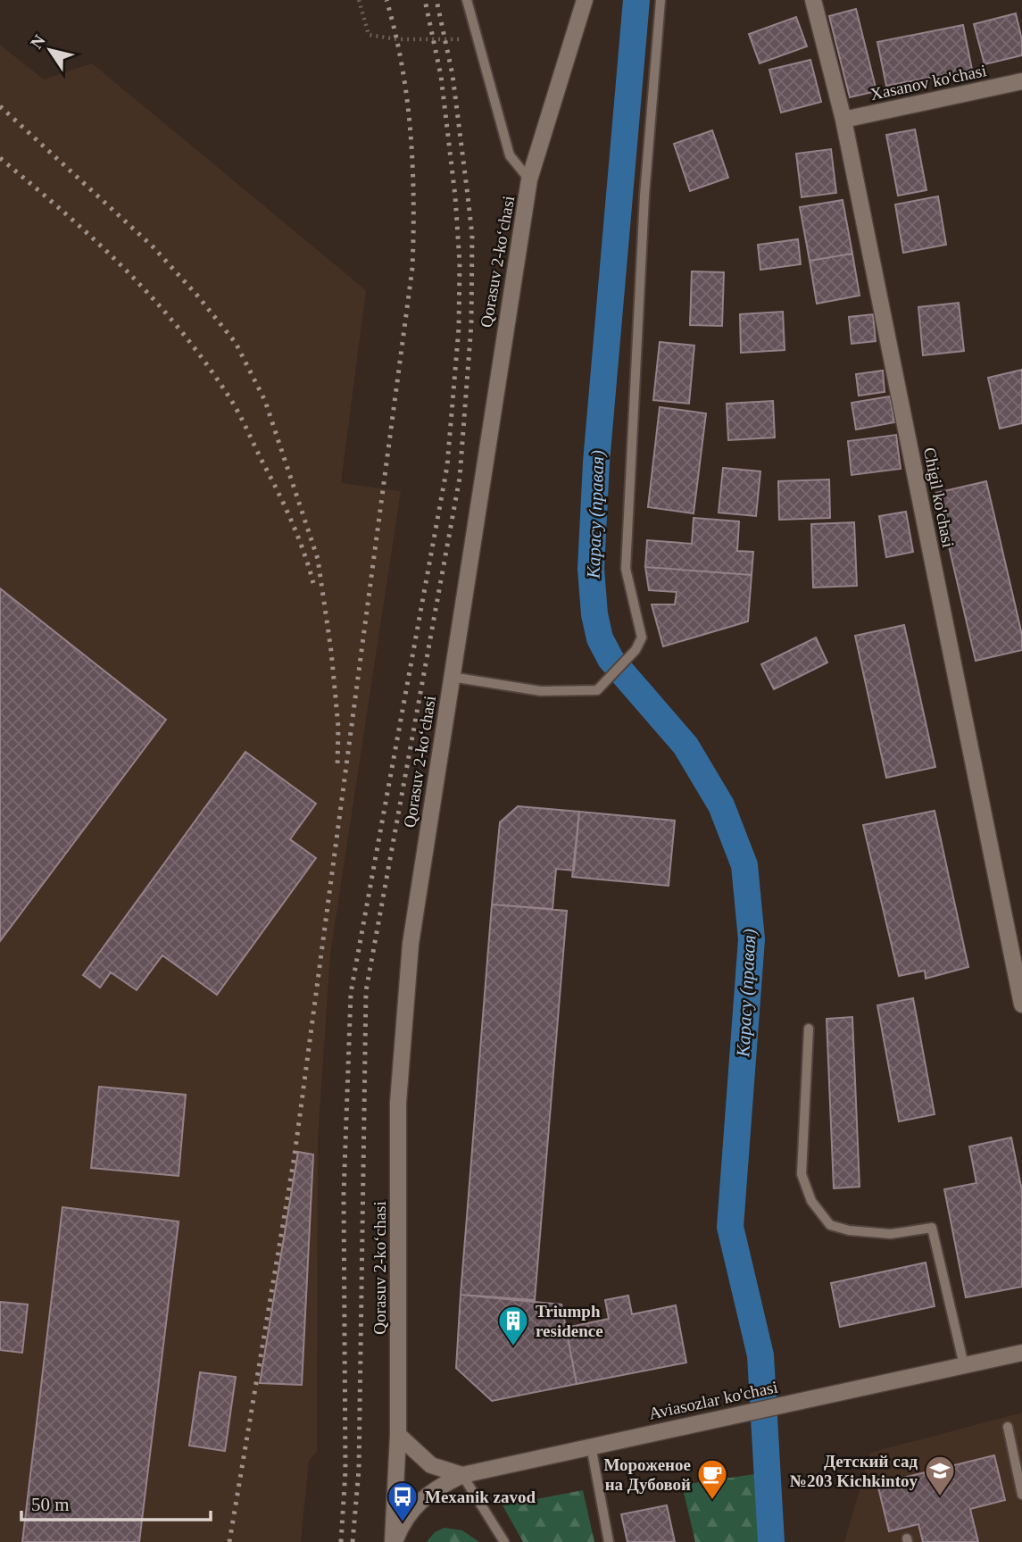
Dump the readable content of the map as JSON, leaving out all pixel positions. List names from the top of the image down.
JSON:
{
  "streets": {
    "street": [
      "Xasanov ko'chasi",
      "Qorasuv 2-koʻchasi",
      "Chigil ko'chasi",
      "Aviasozlar ko'chasi"
    ]
  },
  "crossings": [
    ["Xasanov ko'chasi", "Chigil ko'chasi"],
    ["Qorasuv 2-koʻchasi", "Aviasozlar ko'chasi"]
  ],
  "water": ["Карасу (правая)"],
  "places": {
    "building": ["Triumph residence"],
    "school or university": ["Детский сад №203 Kichkintoy"],
    "cafe": ["Мороженое на Дубовой"],
    "bus stop": ["Mexanik zavod"]
  },
  "scale_bar": "50 m",
  "north": "top left"
}
